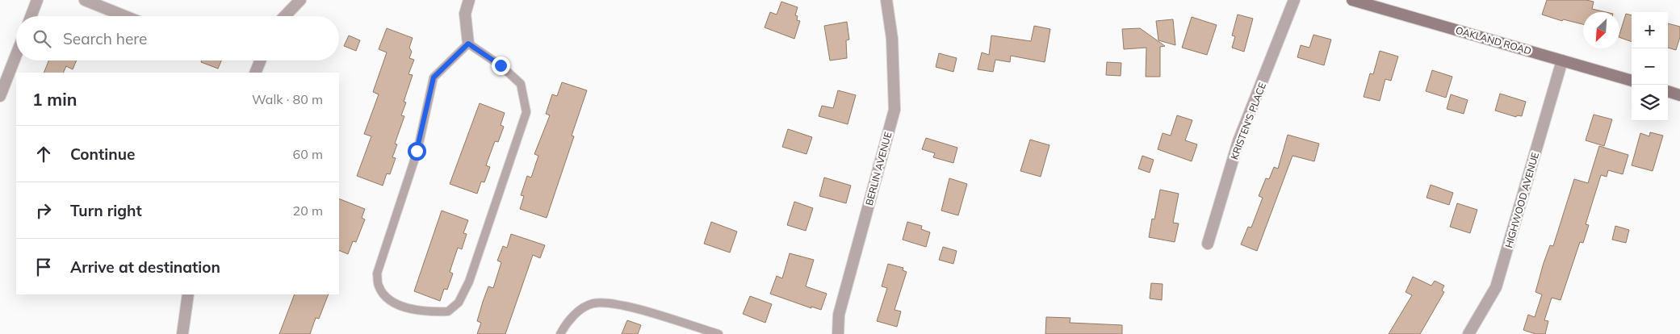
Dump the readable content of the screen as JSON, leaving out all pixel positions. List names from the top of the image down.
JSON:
{
  "streets": {
    "main road": ["OAKLAND ROAD"],
    "street": ["KRISTEN'S PLACE", "BERLIN AVENUE", "HIGHWOOD AVENUE"]
  },
  "crossings": [
    ["OAKLAND ROAD", "HIGHWOOD AVENUE"]
  ],
  "north": "bottom left",
  "page": {
    "map_buttons": ["+", "−"],
    "search": "Search here",
    "heading": ["1 min", "Walk · 80 m"],
    "list": [
      ["Continue", "60 m"],
      ["Turn right", "20 m"],
      "Arrive at destination"
    ]
  }
}
